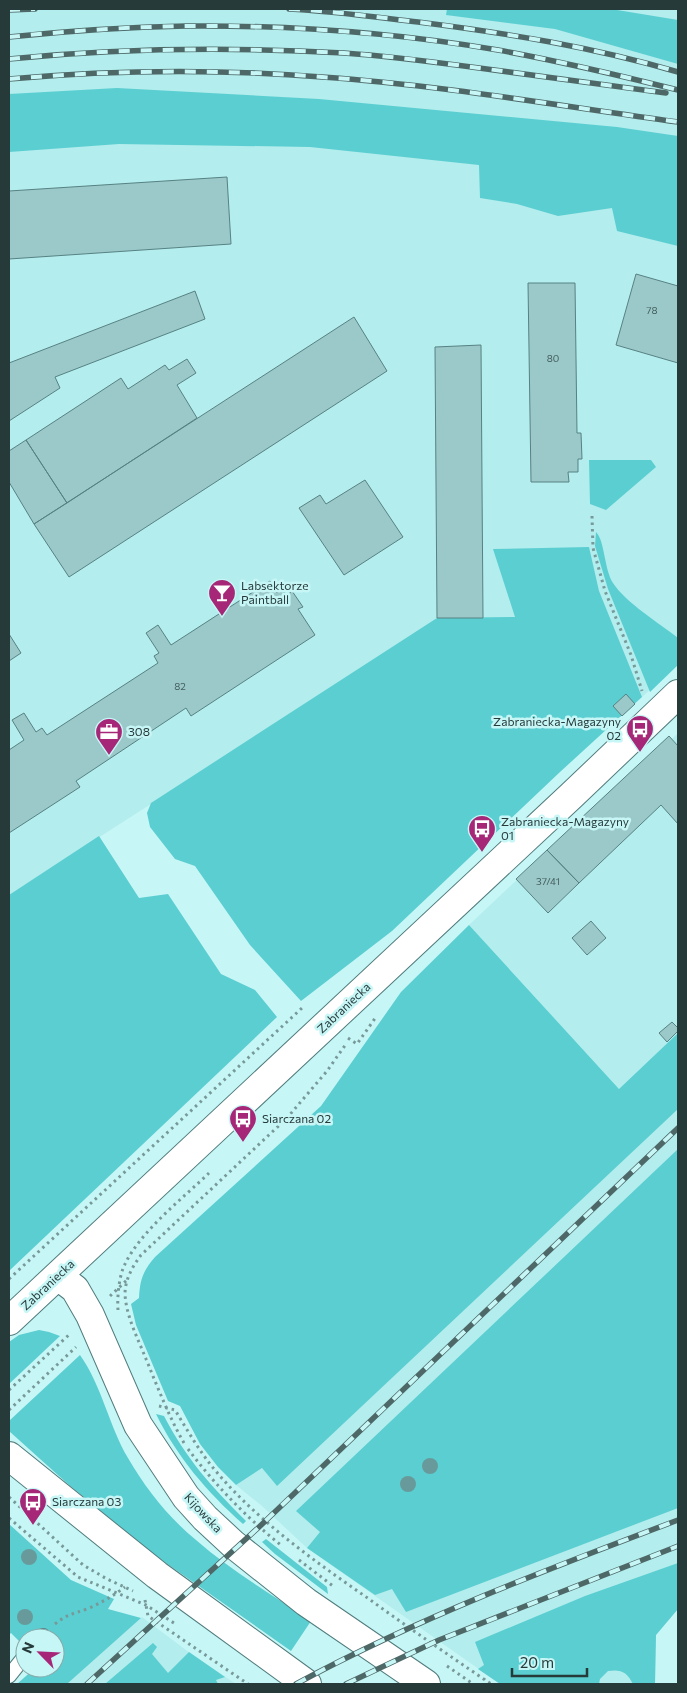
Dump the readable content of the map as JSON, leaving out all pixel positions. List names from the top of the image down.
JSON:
{
  "streets": {
    "street": ["Zabraniecka", "Kijowska"]
  },
  "crossings": [
    ["Zabraniecka", "Kijowska"]
  ],
  "places": {
    "bar": ["Labsektorze Paintball"],
    "bus stop": [
      "Zabraniecka-Magazyny 02",
      "Zabraniecka-Magazyny 01",
      "Siarczana 02",
      "Siarczana 03"
    ],
    "office": ["308"]
  },
  "house_numbers": [
    "78",
    "80",
    "82",
    "37/41"
  ],
  "scale_bar": "20 m",
  "north": "top left"
}
